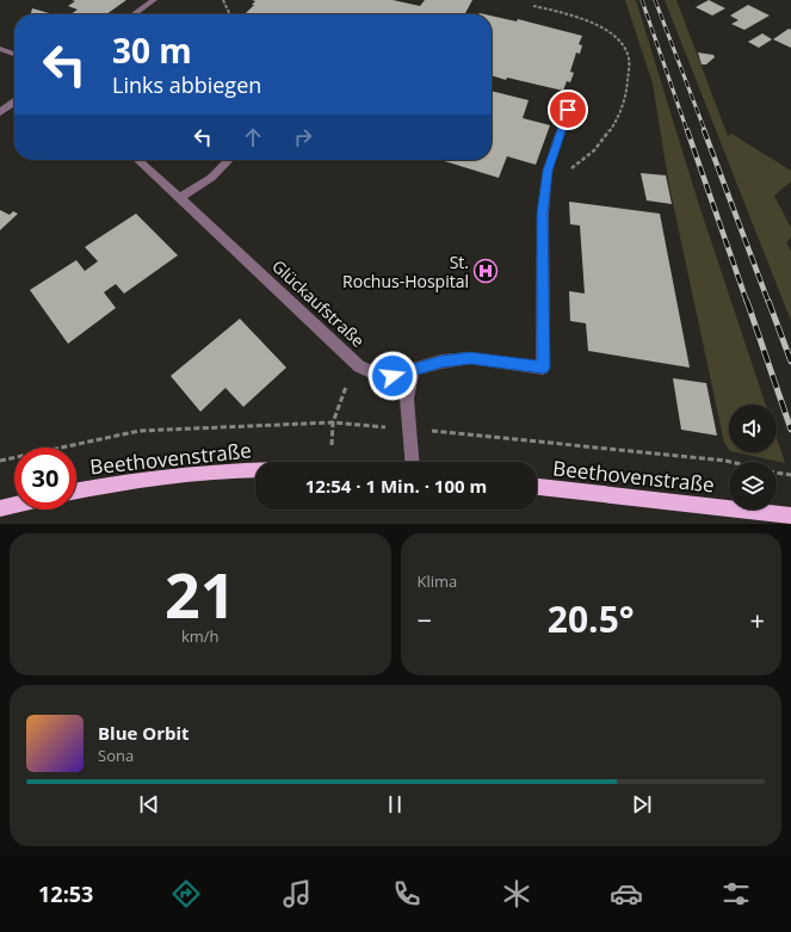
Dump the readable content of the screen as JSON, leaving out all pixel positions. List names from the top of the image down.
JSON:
{
  "streets": {
    "main road": ["Beethovenstraße"],
    "street": ["Glückaufstraße"]
  },
  "places": {
    "hospital": ["St. Rochus-Hospital"]
  },
  "page": {
    "turn": ["30 m", "Links abbiegen"],
    "limit": "30",
    "trip": "12:54 · 1 Min. · 100 m",
    "tile": [
      ["21", "km/h"],
      "Klima"
    ],
    "heat": ["−", "20.5°", "+"],
    "song": ["Blue Orbit", "Sona"],
    "tabs": "12:53"
  }
}
